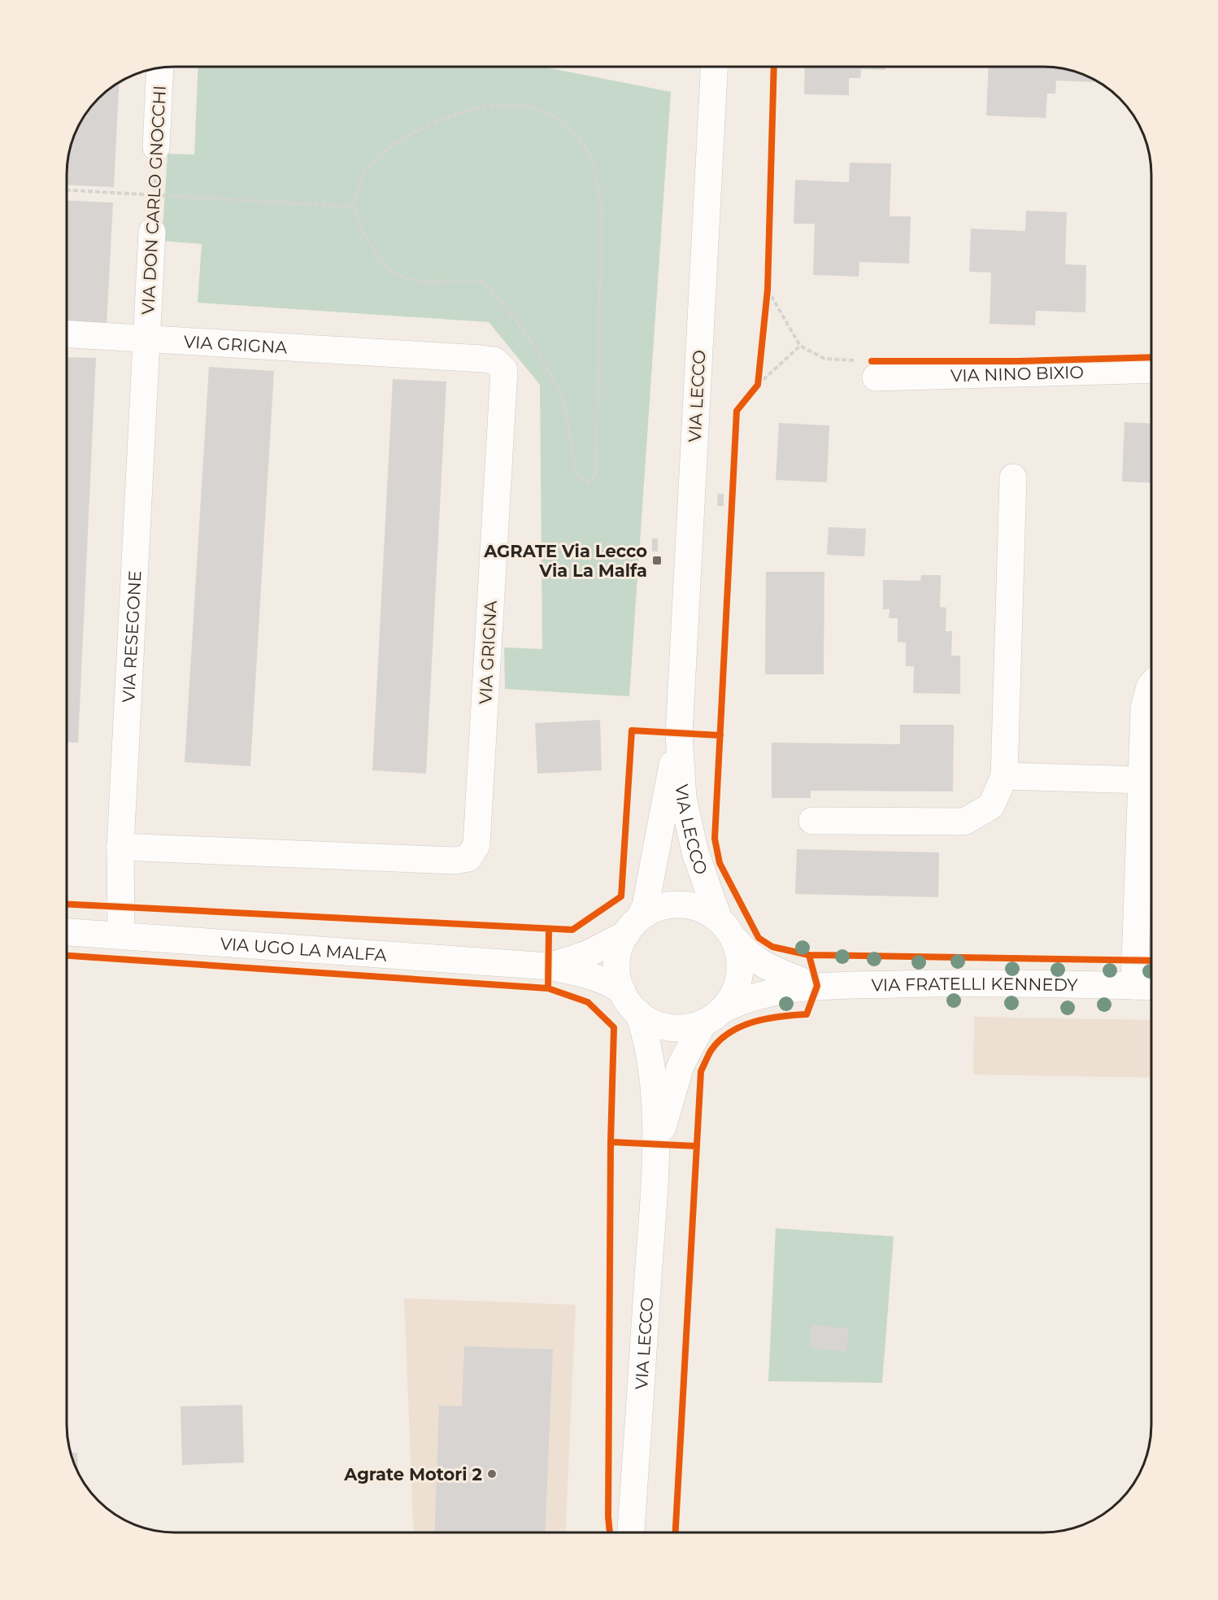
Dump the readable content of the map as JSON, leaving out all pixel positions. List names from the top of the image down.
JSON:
{
  "streets": {
    "street": [
      "VIA DON CARLO GNOCCHI",
      "VIA GRIGNA",
      "VIA NINO BIXIO",
      "VIA LECCO",
      "VIA RESEGONE",
      "VIA UGO LA MALFA",
      "VIA FRATELLI KENNEDY"
    ]
  },
  "crossings": [
    ["VIA DON CARLO GNOCCHI", "VIA GRIGNA"],
    ["VIA DON CARLO GNOCCHI", "VIA RESEGONE"],
    ["VIA GRIGNA", "VIA RESEGONE"],
    ["VIA LECCO", "VIA UGO LA MALFA"],
    ["VIA LECCO", "VIA FRATELLI KENNEDY"],
    ["VIA RESEGONE", "VIA UGO LA MALFA"],
    ["VIA UGO LA MALFA", "VIA FRATELLI KENNEDY"]
  ],
  "places": {
    "transit": ["AGRATE Via Lecco Via La Malfa"],
    "other": ["Agrate Motori 2"]
  }
}
